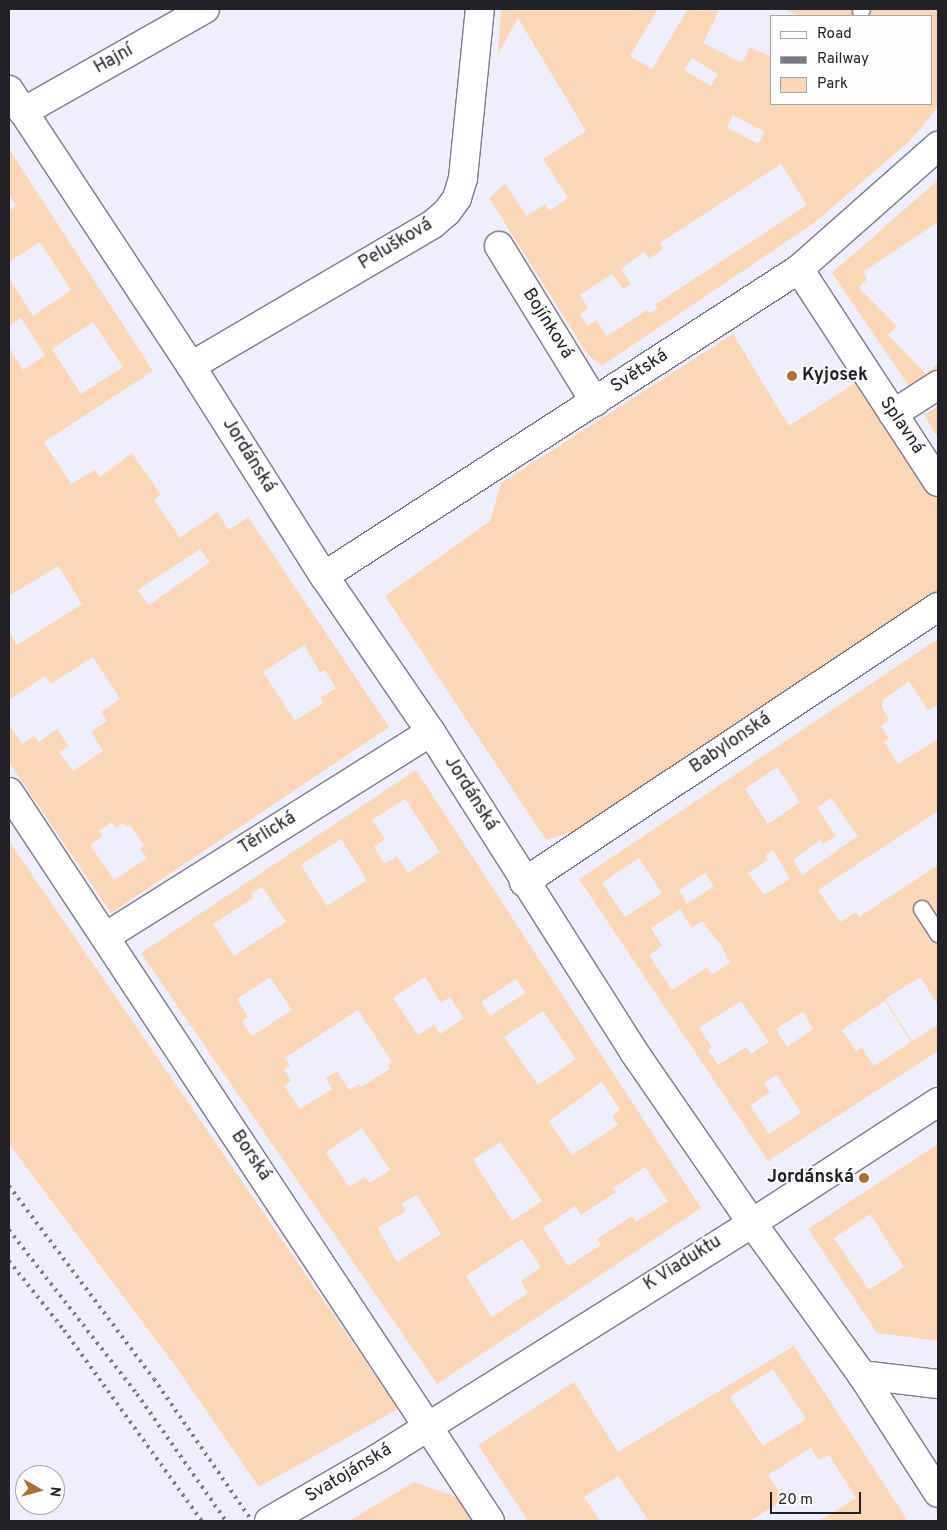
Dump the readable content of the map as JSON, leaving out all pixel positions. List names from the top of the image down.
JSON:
{
  "streets": {
    "street": [
      "Hajní",
      "Pelušková",
      "Bojínková",
      "Světská",
      "Splavná",
      "Jordánská",
      "Babylonská",
      "Těrlická",
      "Borská",
      "K Viaduktu",
      "Svatojánská"
    ]
  },
  "crossings": [
    ["Hajní", "Jordánská"],
    ["Pelušková", "Jordánská"],
    ["Bojínková", "Světská"],
    ["Světská", "Splavná"],
    ["Světská", "Jordánská"],
    ["Jordánská", "Babylonská"],
    ["Jordánská", "Těrlická"],
    ["Jordánská", "K Viaduktu"],
    ["Těrlická", "Borská"],
    ["Borská", "K Viaduktu"],
    ["Borská", "Svatojánská"],
    ["K Viaduktu", "Svatojánská"]
  ],
  "places": ["Kyjosek", "Jordánská"],
  "legend": ["Road", "Railway", "Park"],
  "scale_bar": "20 m",
  "north": "right"
}
